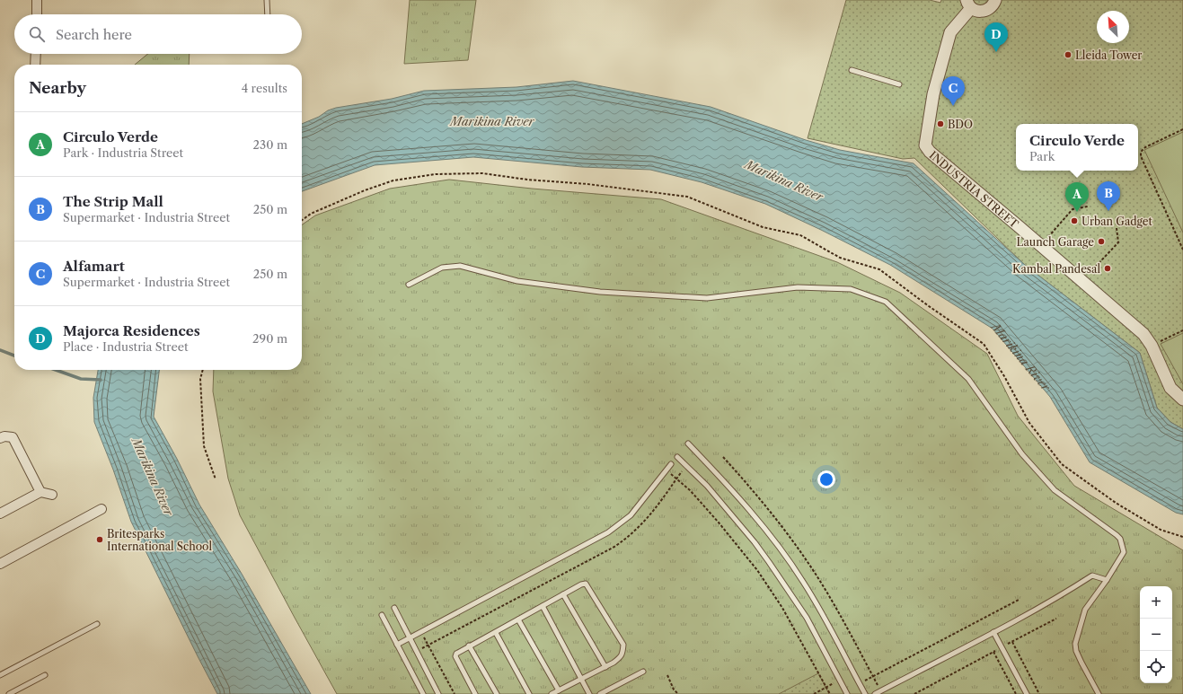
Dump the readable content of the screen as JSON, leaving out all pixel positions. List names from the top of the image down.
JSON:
{
  "streets": {
    "street": ["INDUSTRIA STREET"]
  },
  "water": ["Marikina River"],
  "places": [
    "Lleida Tower",
    "BDO",
    "Urban Gadget",
    "Launch Garage",
    "Kambal Pandesal",
    "Britesparks International School"
  ],
  "north": "top left",
  "page": {
    "search": "Search here",
    "pins": [
      "D",
      "C",
      "B",
      "A"
    ],
    "heading": ["Nearby", "4 results"],
    "list": [
      {
        "mark": "A",
        "name": "Circulo Verde",
        "note": "Park · Industria Street",
        "value": "230 m"
      },
      {
        "mark": "B",
        "name": "The Strip Mall",
        "note": "Supermarket · Industria Street",
        "value": "250 m"
      },
      {
        "mark": "C",
        "name": "Alfamart",
        "note": "Supermarket · Industria Street",
        "value": "250 m"
      },
      {
        "mark": "D",
        "name": "Majorca Residences",
        "note": "Place · Industria Street",
        "value": "290 m"
      }
    ],
    "popup": ["Circulo Verde", "Park"],
    "map_buttons": ["+", "−"]
  }
}
